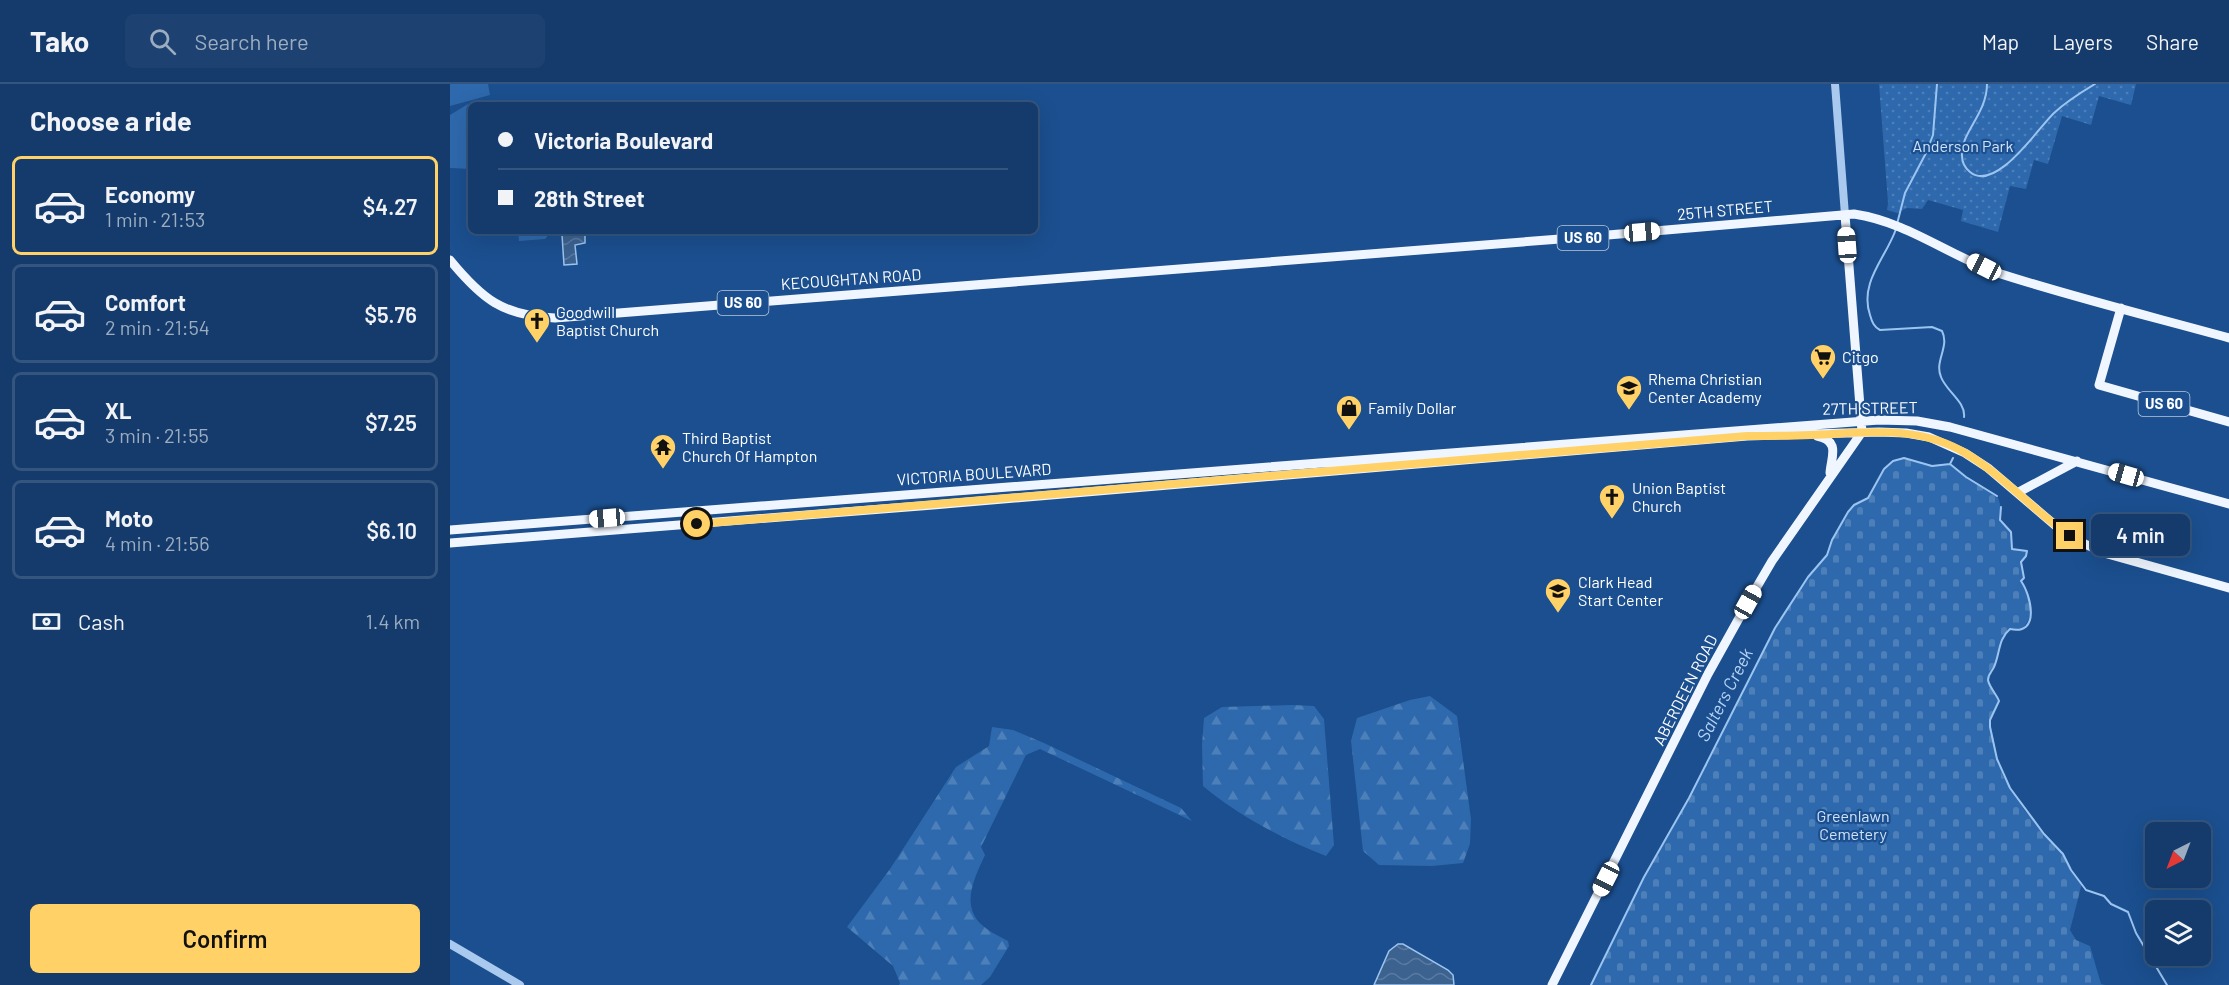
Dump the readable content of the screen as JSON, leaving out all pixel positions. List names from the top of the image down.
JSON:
{
  "streets": {
    "main road": [
      "25TH STREET",
      "US 60",
      "KECOUGHTAN ROAD",
      "27TH STREET",
      "VICTORIA BOULEVARD",
      "ABERDEEN ROAD"
    ]
  },
  "crossings": [
    ["25TH STREET", "US 60"],
    ["25TH STREET", "KECOUGHTAN ROAD"],
    ["27TH STREET", "VICTORIA BOULEVARD"],
    ["27TH STREET", "ABERDEEN ROAD"]
  ],
  "water": ["Salters Creek"],
  "parks": ["Anderson Park", "Greenlawn Cemetery"],
  "places": {
    "church": ["Goodwill Baptist Church", "Union Baptist Church"],
    "supermarket": ["Citgo"],
    "school or university": ["Rhema Christian Center Academy", "Clark Head Start Center"],
    "shop": ["Family Dollar"],
    "temple": ["Third Baptist Church Of Hampton"]
  },
  "north": "bottom left",
  "page": {
    "header": "Tako",
    "search": "Search here",
    "nav": ["Map", "Layers", "Share"],
    "heading": "Choose a ride",
    "banner": ["Victoria Boulevard", "28th Street"],
    "list": [
      {
        "name": "Economy",
        "note": "1 min · 21:53",
        "value": "$4.27"
      },
      {
        "name": "Comfort",
        "note": "2 min · 21:54",
        "value": "$5.76"
      },
      {
        "name": "XL",
        "note": "3 min · 21:55",
        "value": "$7.25"
      },
      {
        "name": "Moto",
        "note": "4 min · 21:56",
        "value": "$6.10"
      }
    ],
    "bubble": "4 min",
    "pay": ["Cash", "1.4 km"],
    "buttons": "Confirm"
  }
}
